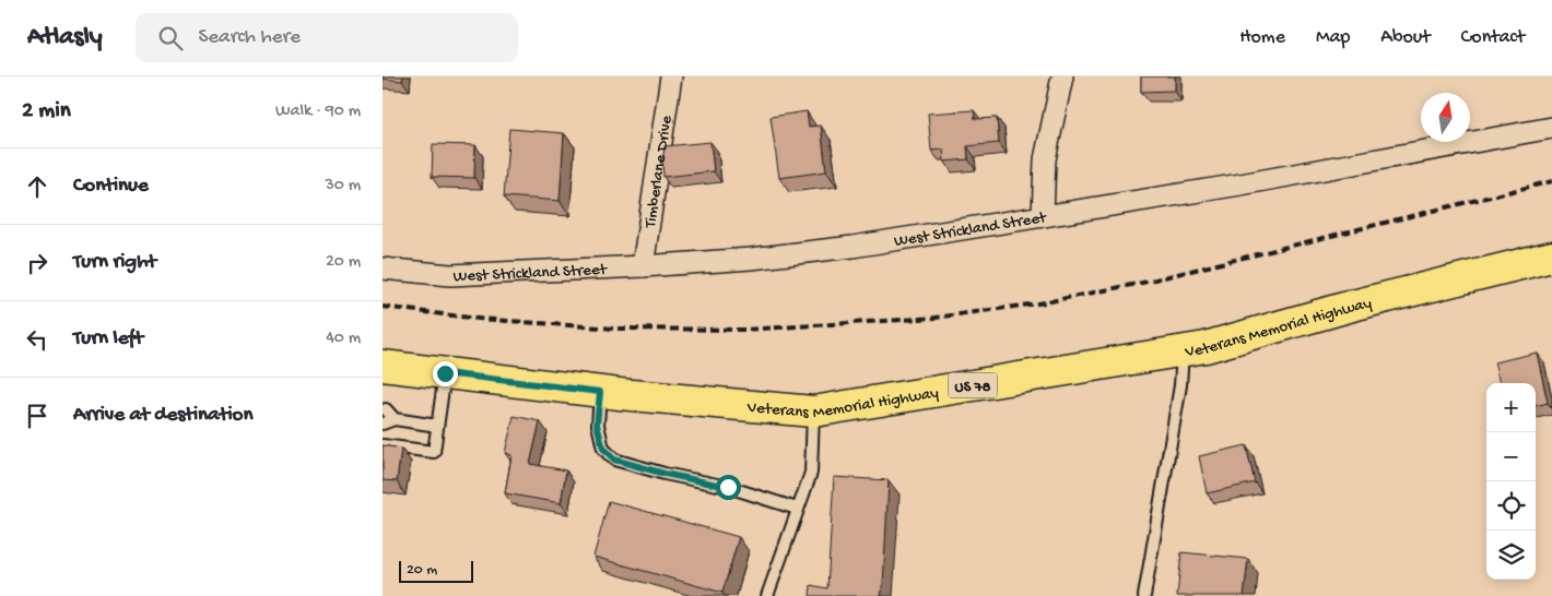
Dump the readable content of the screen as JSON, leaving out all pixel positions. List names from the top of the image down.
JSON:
{
  "streets": {
    "main road": ["Veterans Memorial Highway", "US 78"],
    "street": ["Timberlane Drive", "West Strickland Street"]
  },
  "crossings": [
    ["Timberlane Drive", "West Strickland Street"]
  ],
  "scale_bar": "20 m",
  "north": "top",
  "page": {
    "header": "Atlasly",
    "search": "Search here",
    "nav": [
      "Home",
      "Map",
      "About",
      "Contact"
    ],
    "heading": ["2 min", "Walk · 90 m"],
    "list": [
      ["Continue", "30 m"],
      ["Turn right", "20 m"],
      ["Turn left", "40 m"],
      "Arrive at destination"
    ],
    "map_buttons": ["+", "−"],
    "scale": "20 m"
  }
}
